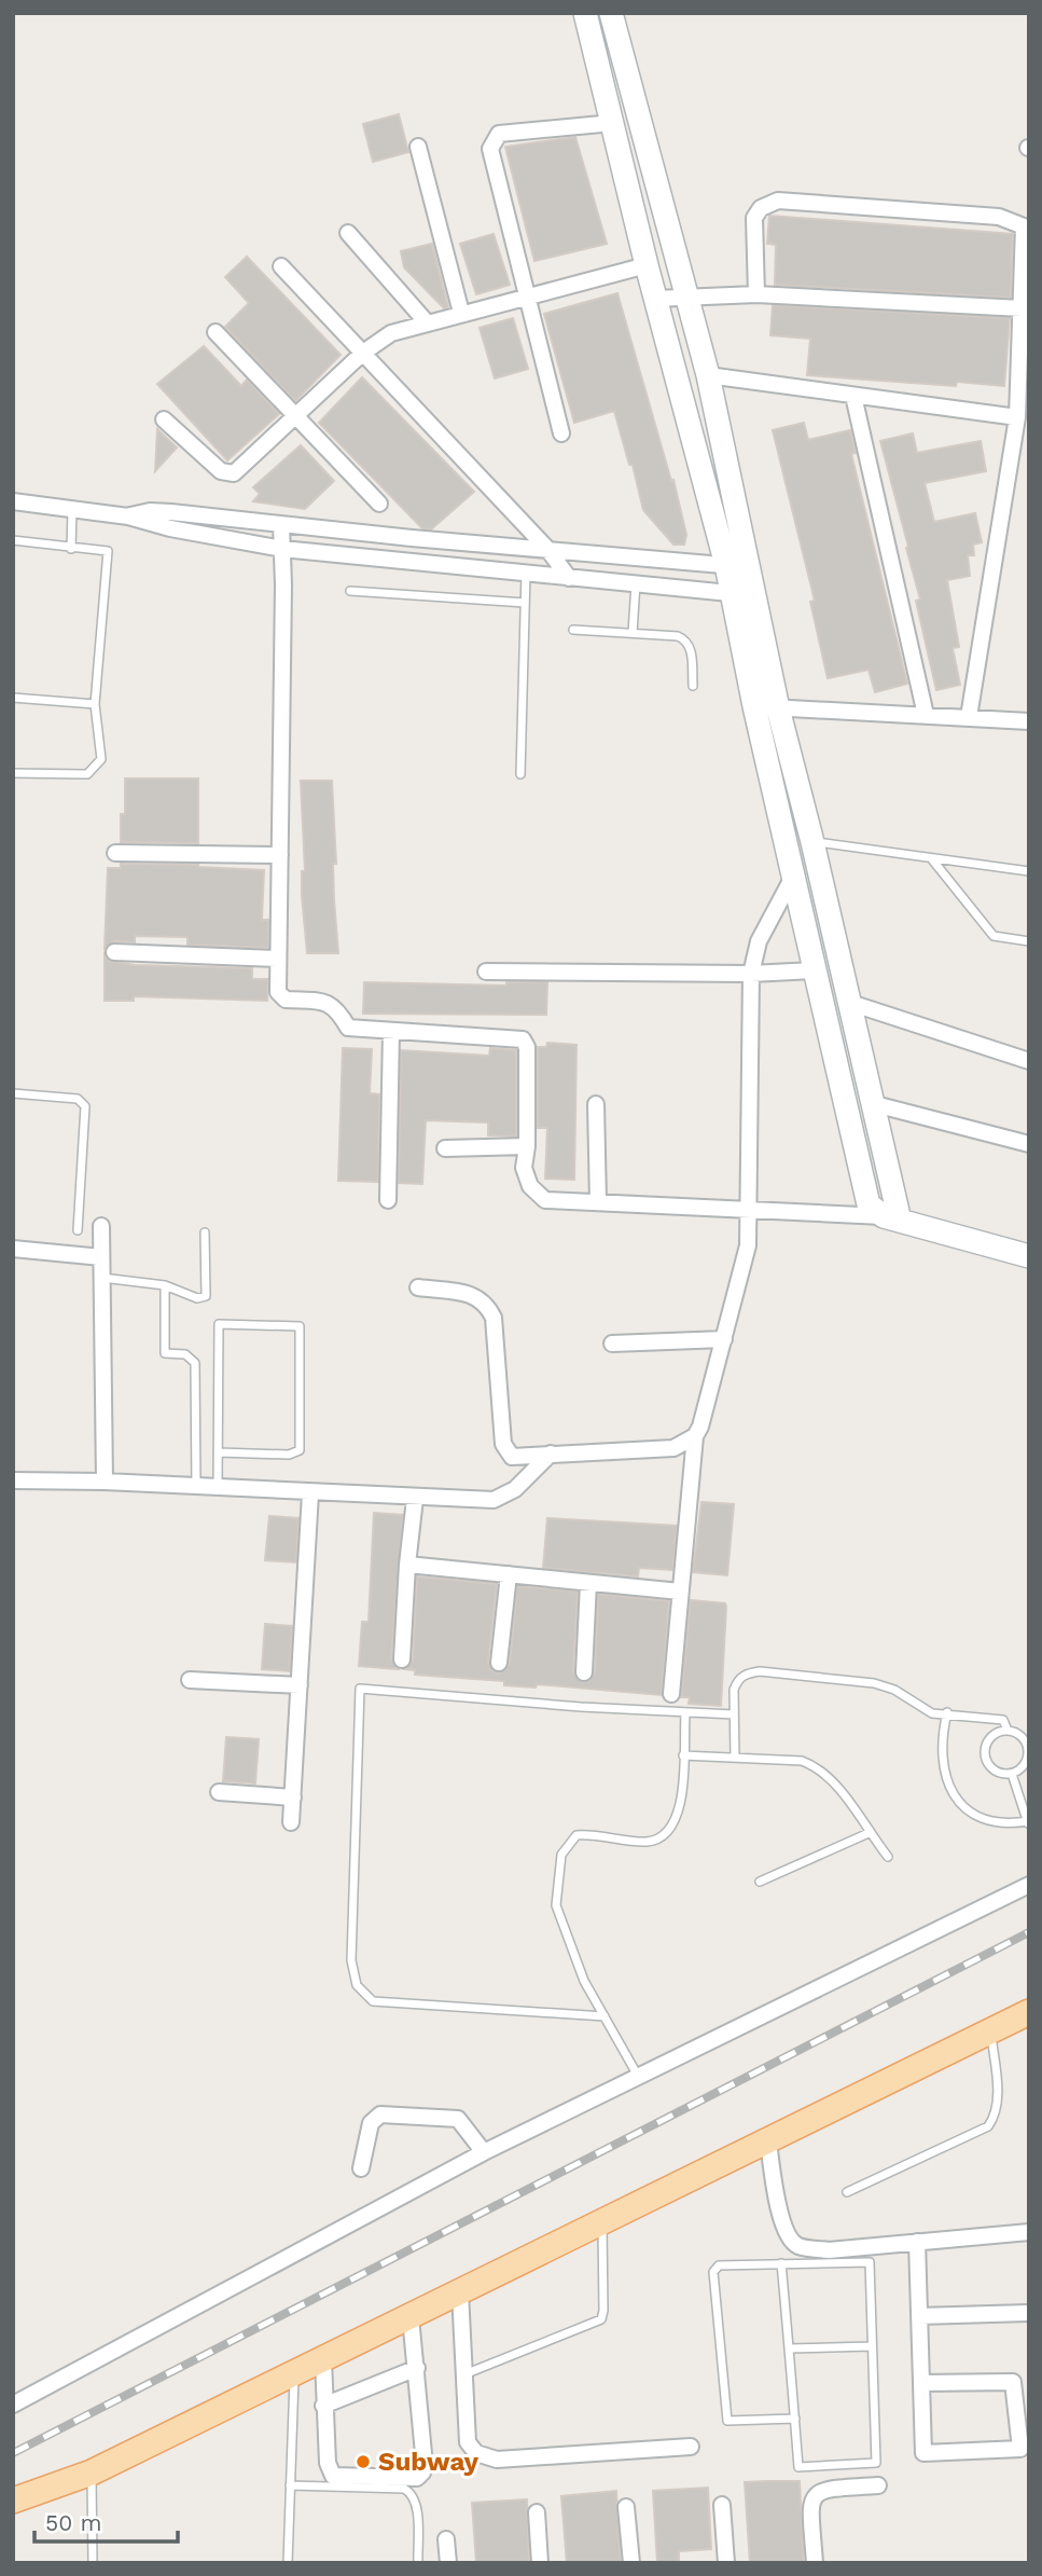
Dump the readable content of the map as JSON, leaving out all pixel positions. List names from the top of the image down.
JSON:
{
  "places": ["Subway"],
  "scale_bar": "50 m"
}
